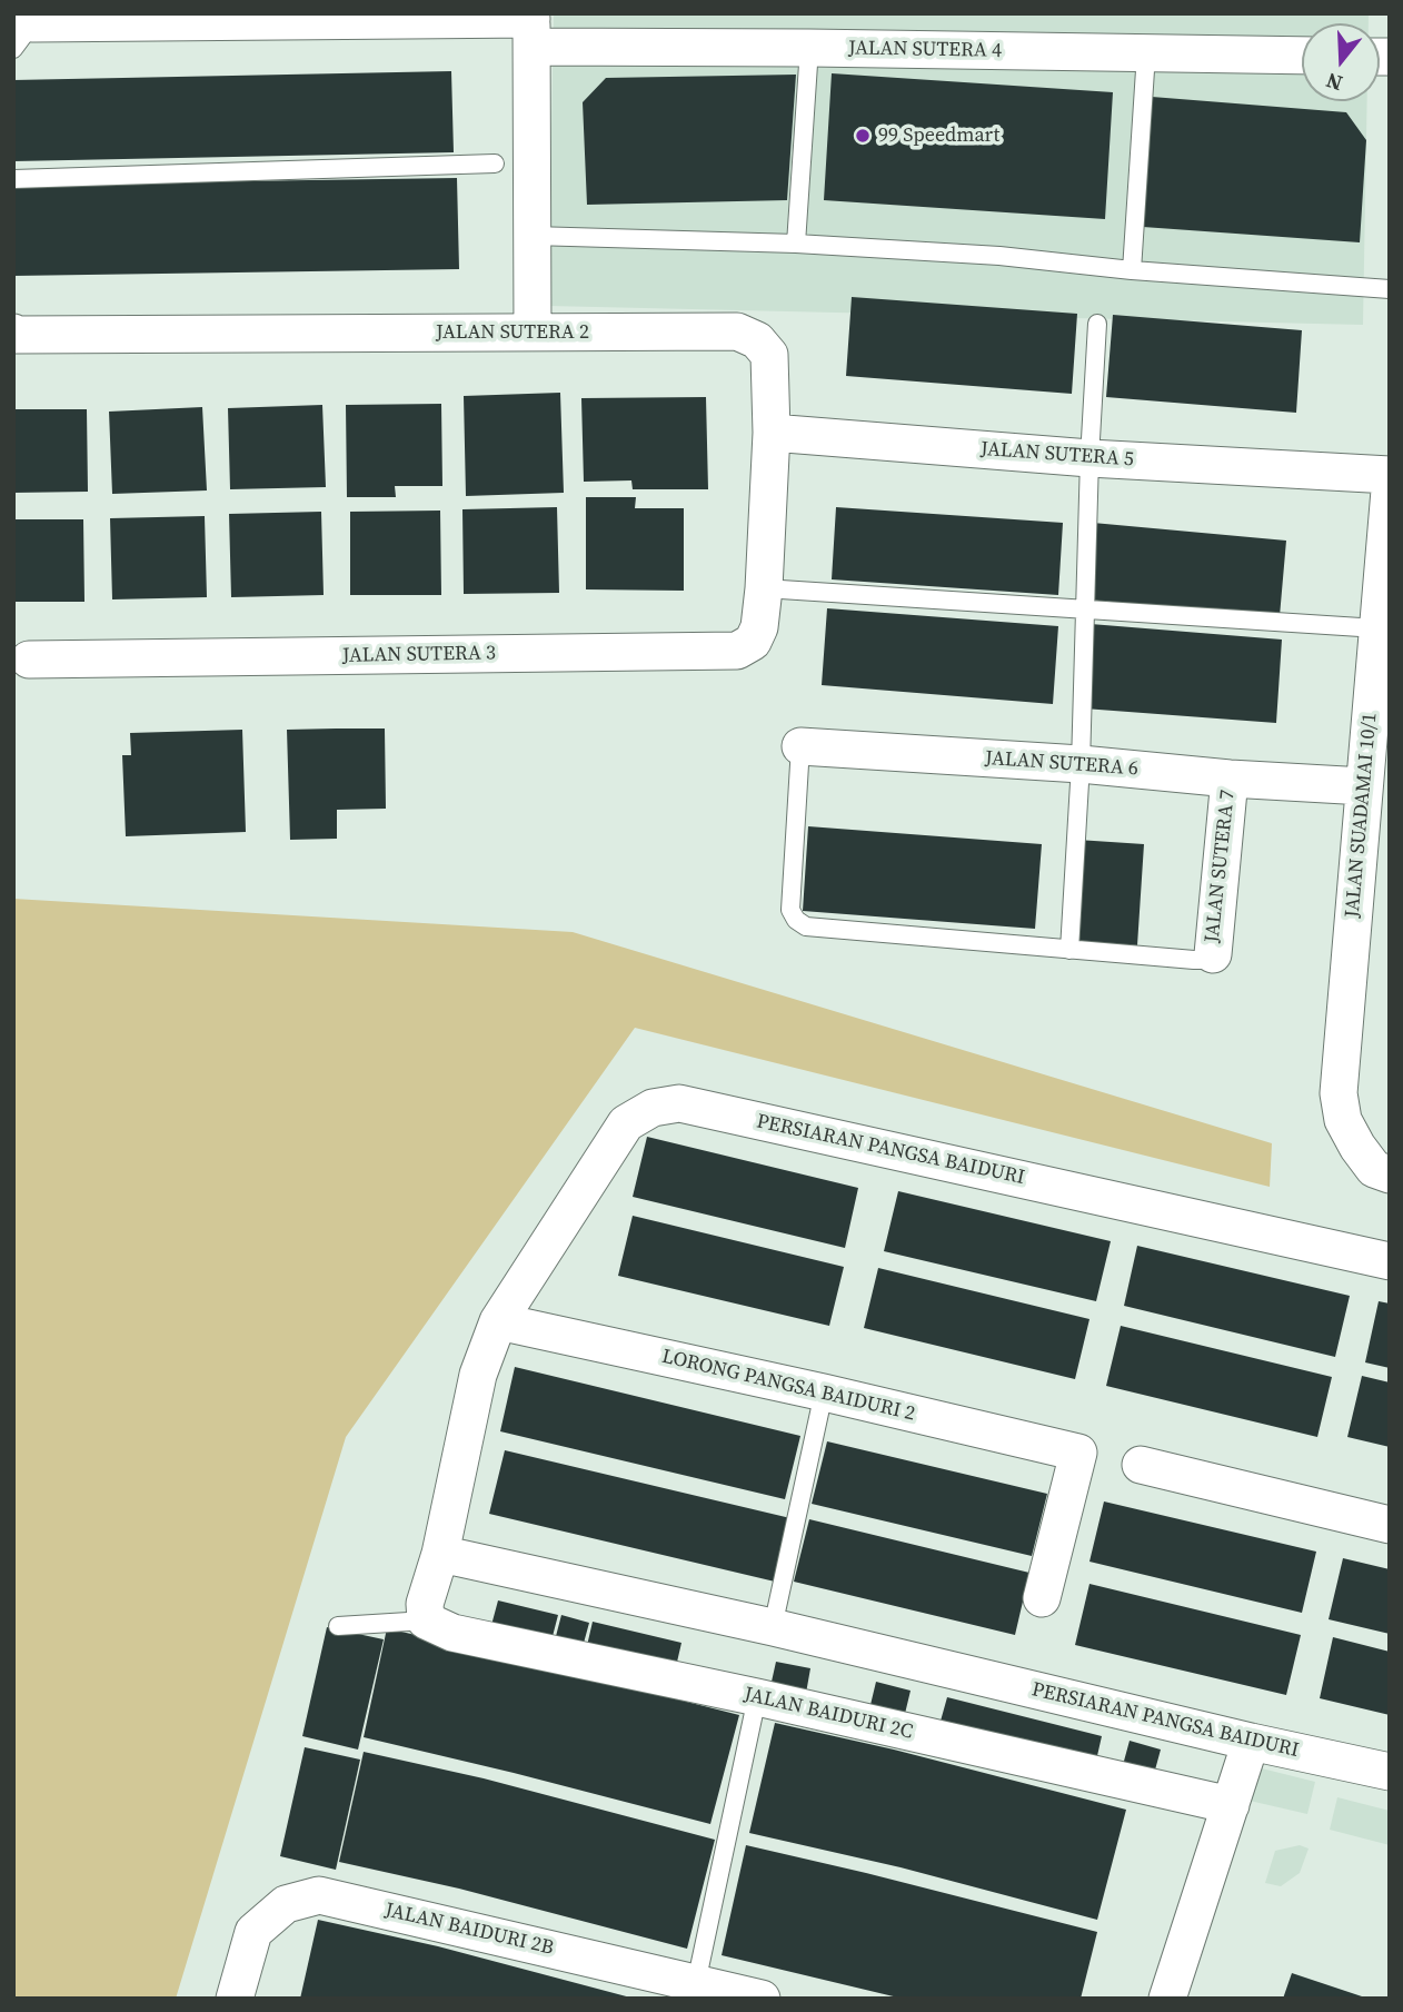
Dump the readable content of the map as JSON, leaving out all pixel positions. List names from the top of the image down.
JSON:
{
  "streets": {
    "street": [
      "JALAN SUTERA 4",
      "JALAN SUTERA 2",
      "JALAN SUTERA 5",
      "JALAN SUTERA 3",
      "JALAN SUTERA 6",
      "JALAN SUADAMAI 10/1",
      "JALAN SUTERA 7",
      "PERSIARAN PANGSA BAIDURI",
      "LORONG PANGSA BAIDURI 2",
      "JALAN BAIDURI 2C",
      "JALAN BAIDURI 2B"
    ]
  },
  "crossings": [
    ["JALAN SUTERA 2", "JALAN SUTERA 5"],
    ["JALAN SUTERA 2", "JALAN SUTERA 3"],
    ["JALAN SUTERA 6", "JALAN SUADAMAI 10/1"],
    ["JALAN SUTERA 6", "JALAN SUTERA 7"],
    ["PERSIARAN PANGSA BAIDURI", "LORONG PANGSA BAIDURI 2"],
    ["PERSIARAN PANGSA BAIDURI", "JALAN BAIDURI 2C"]
  ],
  "places": ["99 Speedmart"],
  "north": "bottom"
}
